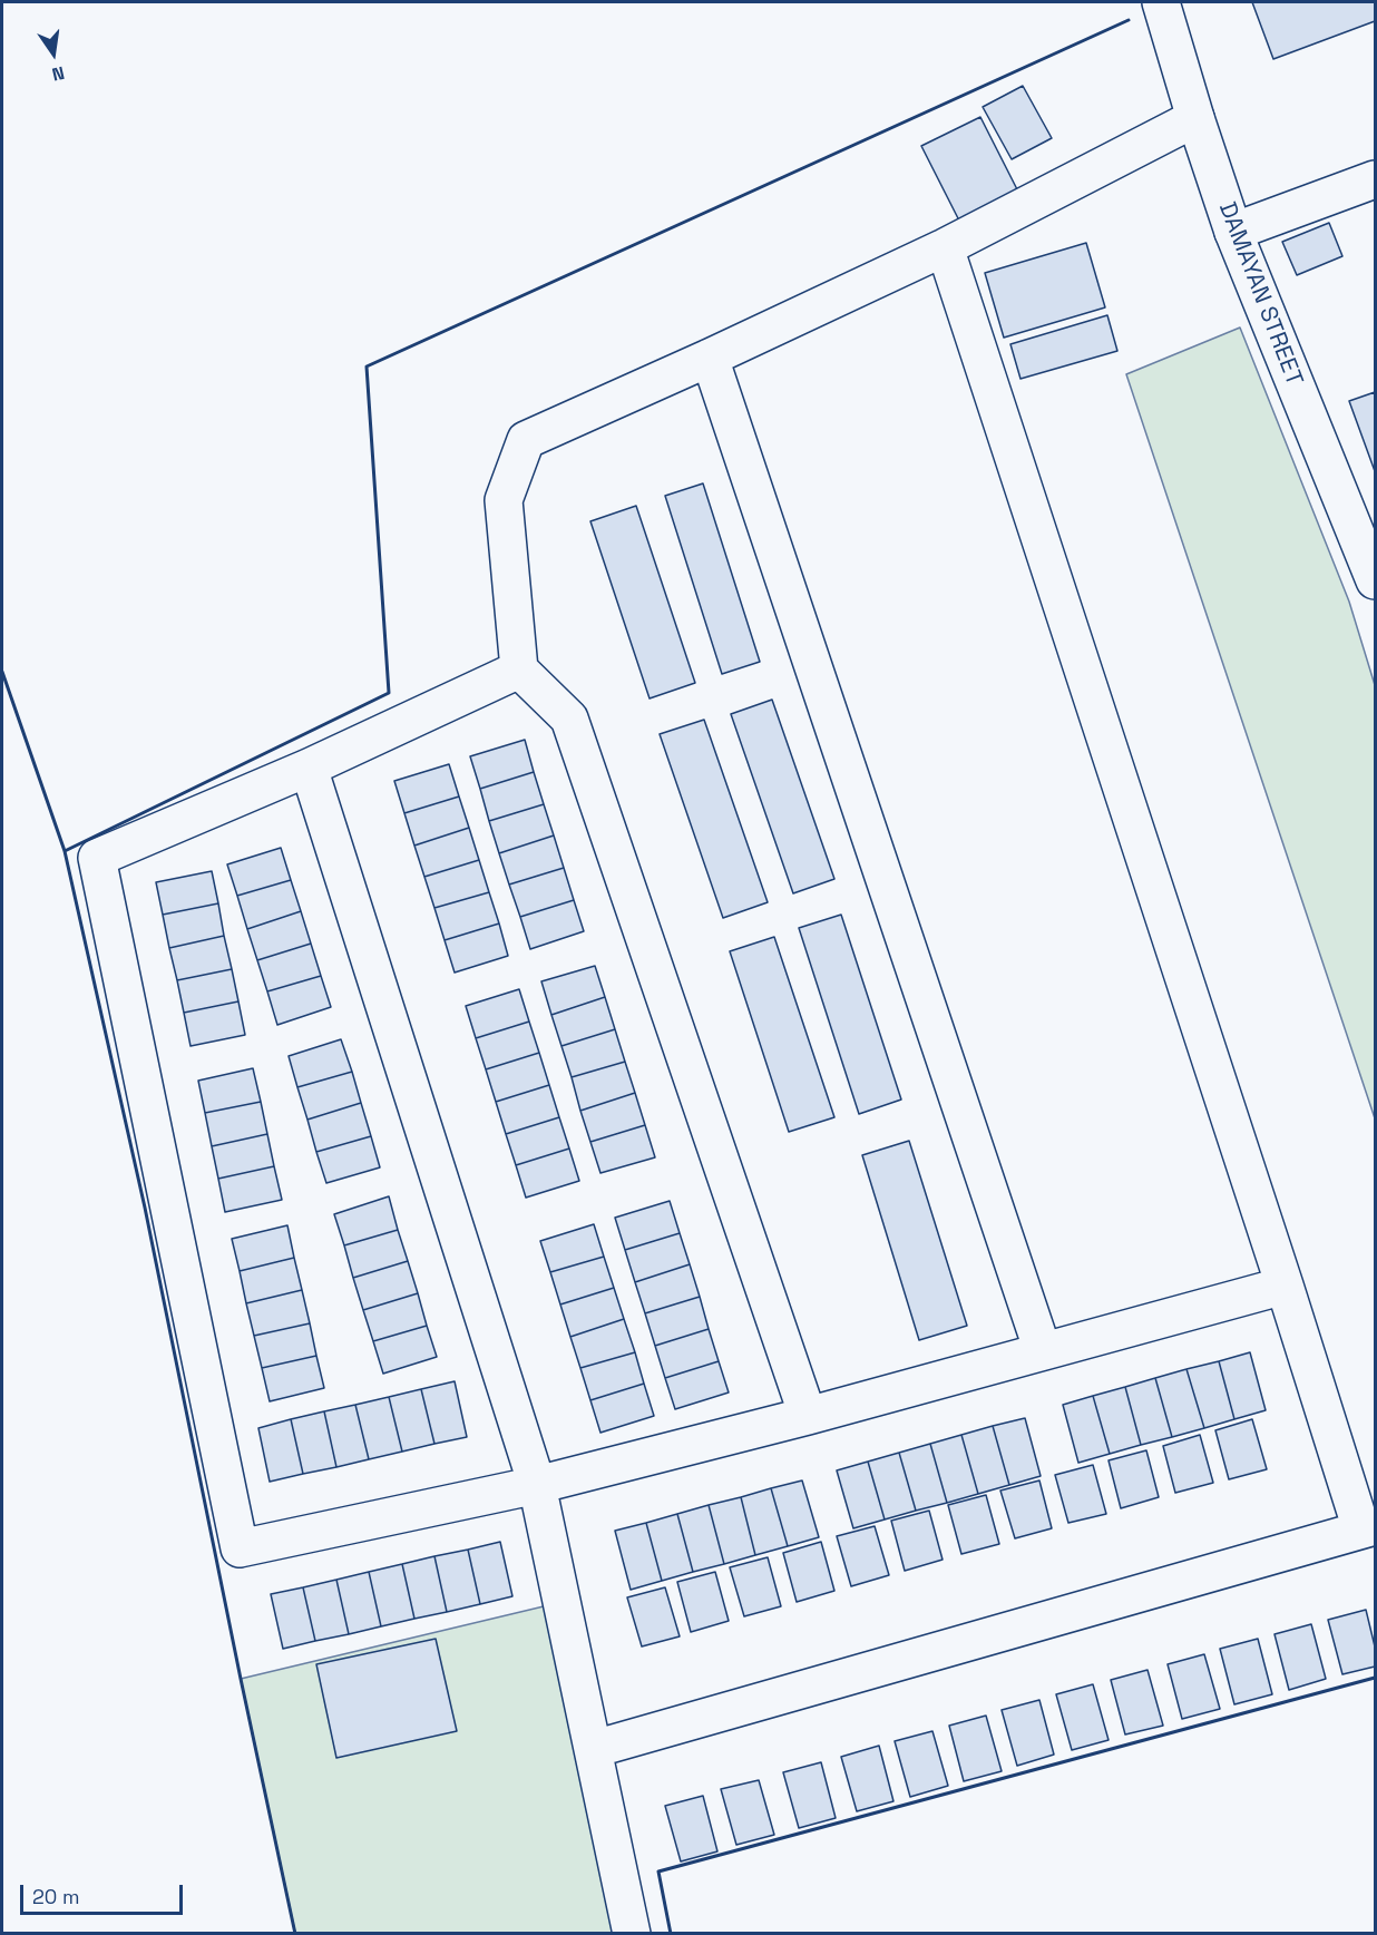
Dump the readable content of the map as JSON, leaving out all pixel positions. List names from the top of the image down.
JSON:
{
  "streets": {
    "street": ["DAMAYAN STREET"]
  },
  "scale_bar": "20 m",
  "north": "bottom"
}
